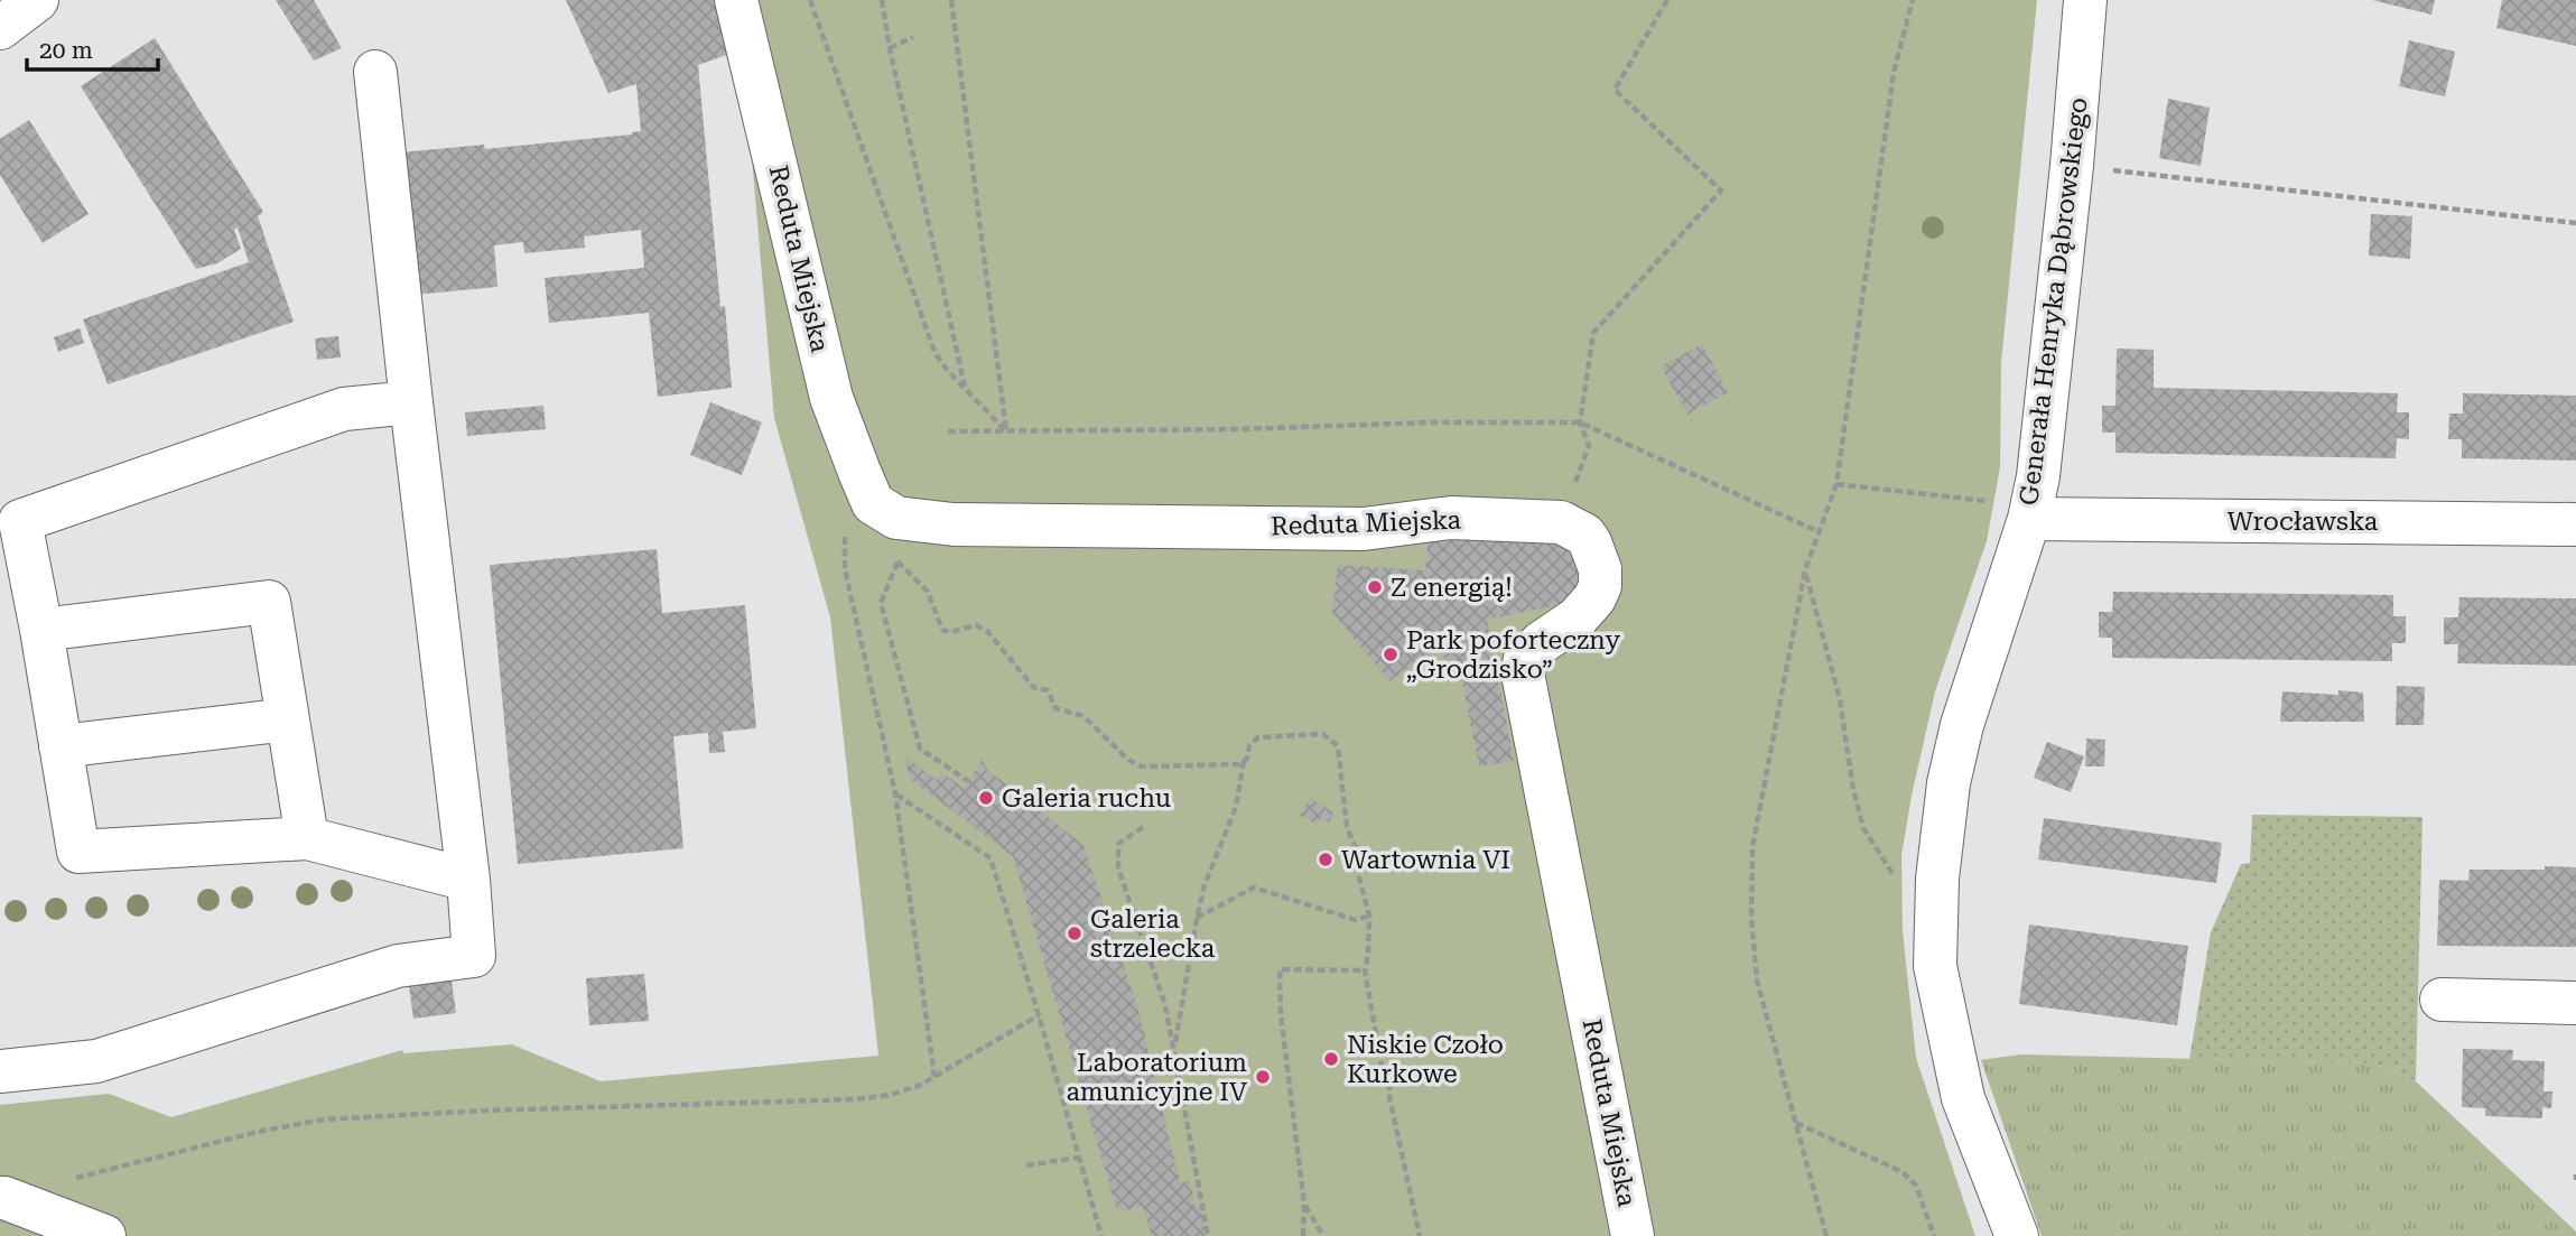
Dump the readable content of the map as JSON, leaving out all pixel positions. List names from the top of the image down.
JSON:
{
  "streets": {
    "street": ["Reduta Miejska", "Generała Henryka Dąbrowskiego", "Wrocławska"]
  },
  "crossings": [
    ["Generała Henryka Dąbrowskiego", "Wrocławska"]
  ],
  "places": [
    "Z energią!",
    "Park poforteczny „Grodzisko”",
    "Galeria ruchu",
    "Wartownia VI",
    "Galeria strzelecka",
    "Niskie Czoło Kurkowe",
    "Laboratorium amunicyjne IV"
  ],
  "scale_bar": "20 m"
}
